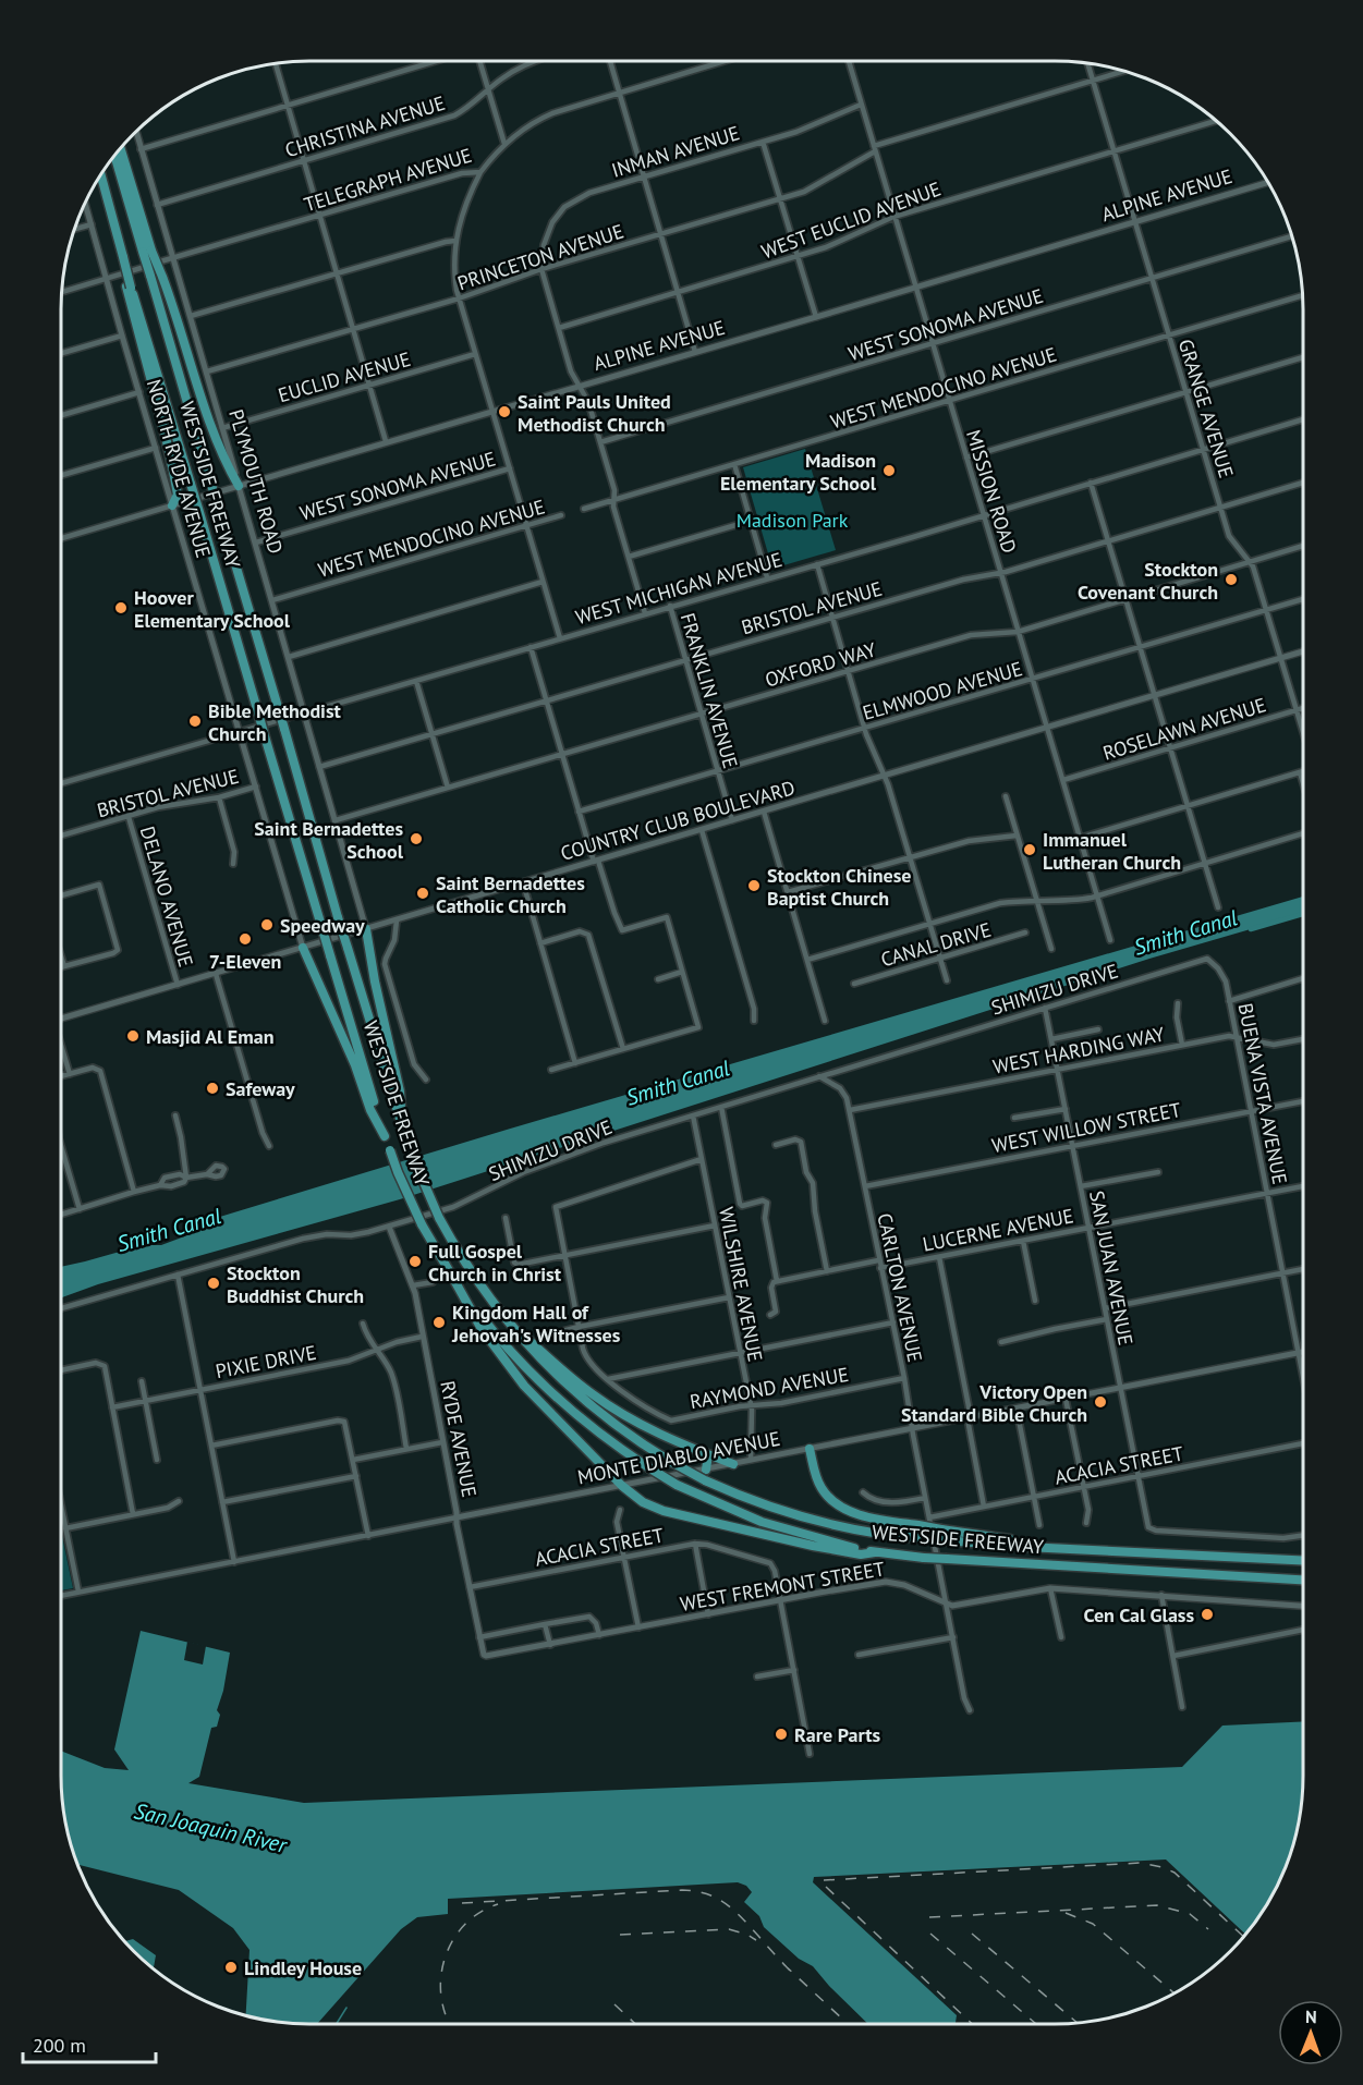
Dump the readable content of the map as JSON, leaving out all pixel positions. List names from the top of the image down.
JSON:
{
  "streets": {
    "highway": ["WESTSIDE FREEWAY"],
    "street": [
      "CHRISTINA AVENUE",
      "INMAN AVENUE",
      "TELEGRAPH AVENUE",
      "ALPINE AVENUE",
      "WEST EUCLID AVENUE",
      "PRINCETON AVENUE",
      "WEST SONOMA AVENUE",
      "EUCLID AVENUE",
      "WEST MENDOCINO AVENUE",
      "GRANGE AVENUE",
      "NORTH RYDE AVENUE",
      "PLYMOUTH ROAD",
      "MISSION ROAD",
      "WEST MICHIGAN AVENUE",
      "BRISTOL AVENUE",
      "OXFORD WAY",
      "FRANKLIN AVENUE",
      "ELMWOOD AVENUE",
      "ROSELAWN AVENUE",
      "COUNTRY CLUB BOULEVARD",
      "DELANO AVENUE",
      "CANAL DRIVE",
      "SHIMIZU DRIVE",
      "WEST HARDING WAY",
      "BUENA VISTA AVENUE",
      "WEST WILLOW STREET",
      "LUCERNE AVENUE",
      "SAN JUAN AVENUE",
      "WILSHIRE AVENUE",
      "CARLTON AVENUE",
      "PIXIE DRIVE",
      "RAYMOND AVENUE",
      "RYDE AVENUE",
      "MONTE DIABLO AVENUE",
      "ACACIA STREET",
      "WEST FREMONT STREET"
    ]
  },
  "crossings": [
    ["CHRISTINA AVENUE", "PLYMOUTH ROAD"],
    ["INMAN AVENUE", "PRINCETON AVENUE"],
    ["INMAN AVENUE", "MISSION ROAD"],
    ["TELEGRAPH AVENUE", "NORTH RYDE AVENUE"],
    ["TELEGRAPH AVENUE", "PLYMOUTH ROAD"],
    ["ALPINE AVENUE", "GRANGE AVENUE"],
    ["ALPINE AVENUE", "NORTH RYDE AVENUE"],
    ["ALPINE AVENUE", "PLYMOUTH ROAD"],
    ["ALPINE AVENUE", "MISSION ROAD"],
    ["WEST EUCLID AVENUE", "GRANGE AVENUE"],
    ["WEST EUCLID AVENUE", "MISSION ROAD"],
    ["PRINCETON AVENUE", "GRANGE AVENUE"],
    ["PRINCETON AVENUE", "PLYMOUTH ROAD"],
    ["PRINCETON AVENUE", "MISSION ROAD"],
    ["WEST SONOMA AVENUE", "GRANGE AVENUE"],
    ["WEST SONOMA AVENUE", "PLYMOUTH ROAD"],
    ["WEST SONOMA AVENUE", "MISSION ROAD"],
    ["EUCLID AVENUE", "PLYMOUTH ROAD"],
    ["WEST MENDOCINO AVENUE", "GRANGE AVENUE"],
    ["WEST MENDOCINO AVENUE", "PLYMOUTH ROAD"],
    ["WEST MENDOCINO AVENUE", "MISSION ROAD"],
    ["GRANGE AVENUE", "WEST MICHIGAN AVENUE"],
    ["GRANGE AVENUE", "BRISTOL AVENUE"],
    ["GRANGE AVENUE", "OXFORD WAY"],
    ["GRANGE AVENUE", "ELMWOOD AVENUE"],
    ["GRANGE AVENUE", "ROSELAWN AVENUE"],
    ["GRANGE AVENUE", "COUNTRY CLUB BOULEVARD"],
    ["NORTH RYDE AVENUE", "WEST MICHIGAN AVENUE"],
    ["NORTH RYDE AVENUE", "BRISTOL AVENUE"],
    ["NORTH RYDE AVENUE", "COUNTRY CLUB BOULEVARD"],
    ["PLYMOUTH ROAD", "WEST MICHIGAN AVENUE"],
    ["PLYMOUTH ROAD", "BRISTOL AVENUE"],
    ["PLYMOUTH ROAD", "OXFORD WAY"],
    ["PLYMOUTH ROAD", "COUNTRY CLUB BOULEVARD"],
    ["MISSION ROAD", "WEST MICHIGAN AVENUE"],
    ["MISSION ROAD", "BRISTOL AVENUE"],
    ["MISSION ROAD", "OXFORD WAY"],
    ["MISSION ROAD", "ELMWOOD AVENUE"],
    ["MISSION ROAD", "ROSELAWN AVENUE"],
    ["MISSION ROAD", "COUNTRY CLUB BOULEVARD"],
    ["WEST MICHIGAN AVENUE", "FRANKLIN AVENUE"],
    ["BRISTOL AVENUE", "FRANKLIN AVENUE"],
    ["BRISTOL AVENUE", "DELANO AVENUE"],
    ["OXFORD WAY", "FRANKLIN AVENUE"],
    ["FRANKLIN AVENUE", "ELMWOOD AVENUE"],
    ["FRANKLIN AVENUE", "COUNTRY CLUB BOULEVARD"],
    ["COUNTRY CLUB BOULEVARD", "DELANO AVENUE"],
    ["SHIMIZU DRIVE", "BUENA VISTA AVENUE"],
    ["SHIMIZU DRIVE", "SAN JUAN AVENUE"],
    ["SHIMIZU DRIVE", "WILSHIRE AVENUE"],
    ["SHIMIZU DRIVE", "CARLTON AVENUE"],
    ["SHIMIZU DRIVE", "RYDE AVENUE"],
    ["WEST HARDING WAY", "BUENA VISTA AVENUE"],
    ["WEST HARDING WAY", "SAN JUAN AVENUE"],
    ["WEST HARDING WAY", "CARLTON AVENUE"],
    ["BUENA VISTA AVENUE", "WEST WILLOW STREET"],
    ["BUENA VISTA AVENUE", "LUCERNE AVENUE"],
    ["BUENA VISTA AVENUE", "MONTE DIABLO AVENUE"],
    ["WEST WILLOW STREET", "SAN JUAN AVENUE"],
    ["WEST WILLOW STREET", "CARLTON AVENUE"],
    ["LUCERNE AVENUE", "SAN JUAN AVENUE"],
    ["LUCERNE AVENUE", "CARLTON AVENUE"],
    ["SAN JUAN AVENUE", "MONTE DIABLO AVENUE"],
    ["SAN JUAN AVENUE", "ACACIA STREET"],
    ["WILSHIRE AVENUE", "RAYMOND AVENUE"],
    ["WILSHIRE AVENUE", "MONTE DIABLO AVENUE"],
    ["CARLTON AVENUE", "RAYMOND AVENUE"],
    ["CARLTON AVENUE", "MONTE DIABLO AVENUE"],
    ["CARLTON AVENUE", "ACACIA STREET"],
    ["CARLTON AVENUE", "WEST FREMONT STREET"],
    ["PIXIE DRIVE", "RYDE AVENUE"],
    ["RYDE AVENUE", "MONTE DIABLO AVENUE"],
    ["RYDE AVENUE", "ACACIA STREET"],
    ["RYDE AVENUE", "WEST FREMONT STREET"],
    ["ACACIA STREET", "WEST FREMONT STREET"]
  ],
  "water": ["Smith Canal", "San Joaquin River"],
  "parks": ["Madison Park"],
  "places": [
    "Saint Pauls United Methodist Church",
    "Madison Elementary School",
    "Stockton Covenant Church",
    "Hoover Elementary School",
    "Bible Methodist Church",
    "Saint Bernadettes School",
    "Immanuel Lutheran Church",
    "Stockton Chinese Baptist Church",
    "Saint Bernadettes Catholic Church",
    "Speedway",
    "7-Eleven",
    "Masjid Al Eman",
    "Safeway",
    "Full Gospel Church in Christ",
    "Stockton Buddhist Church",
    "Kingdom Hall of Jehovah's Witnesses",
    "Victory Open Standard Bible Church",
    "Cen Cal Glass",
    "Rare Parts",
    "Lindley House"
  ],
  "scale_bar": "200 m",
  "north": "top"
}
